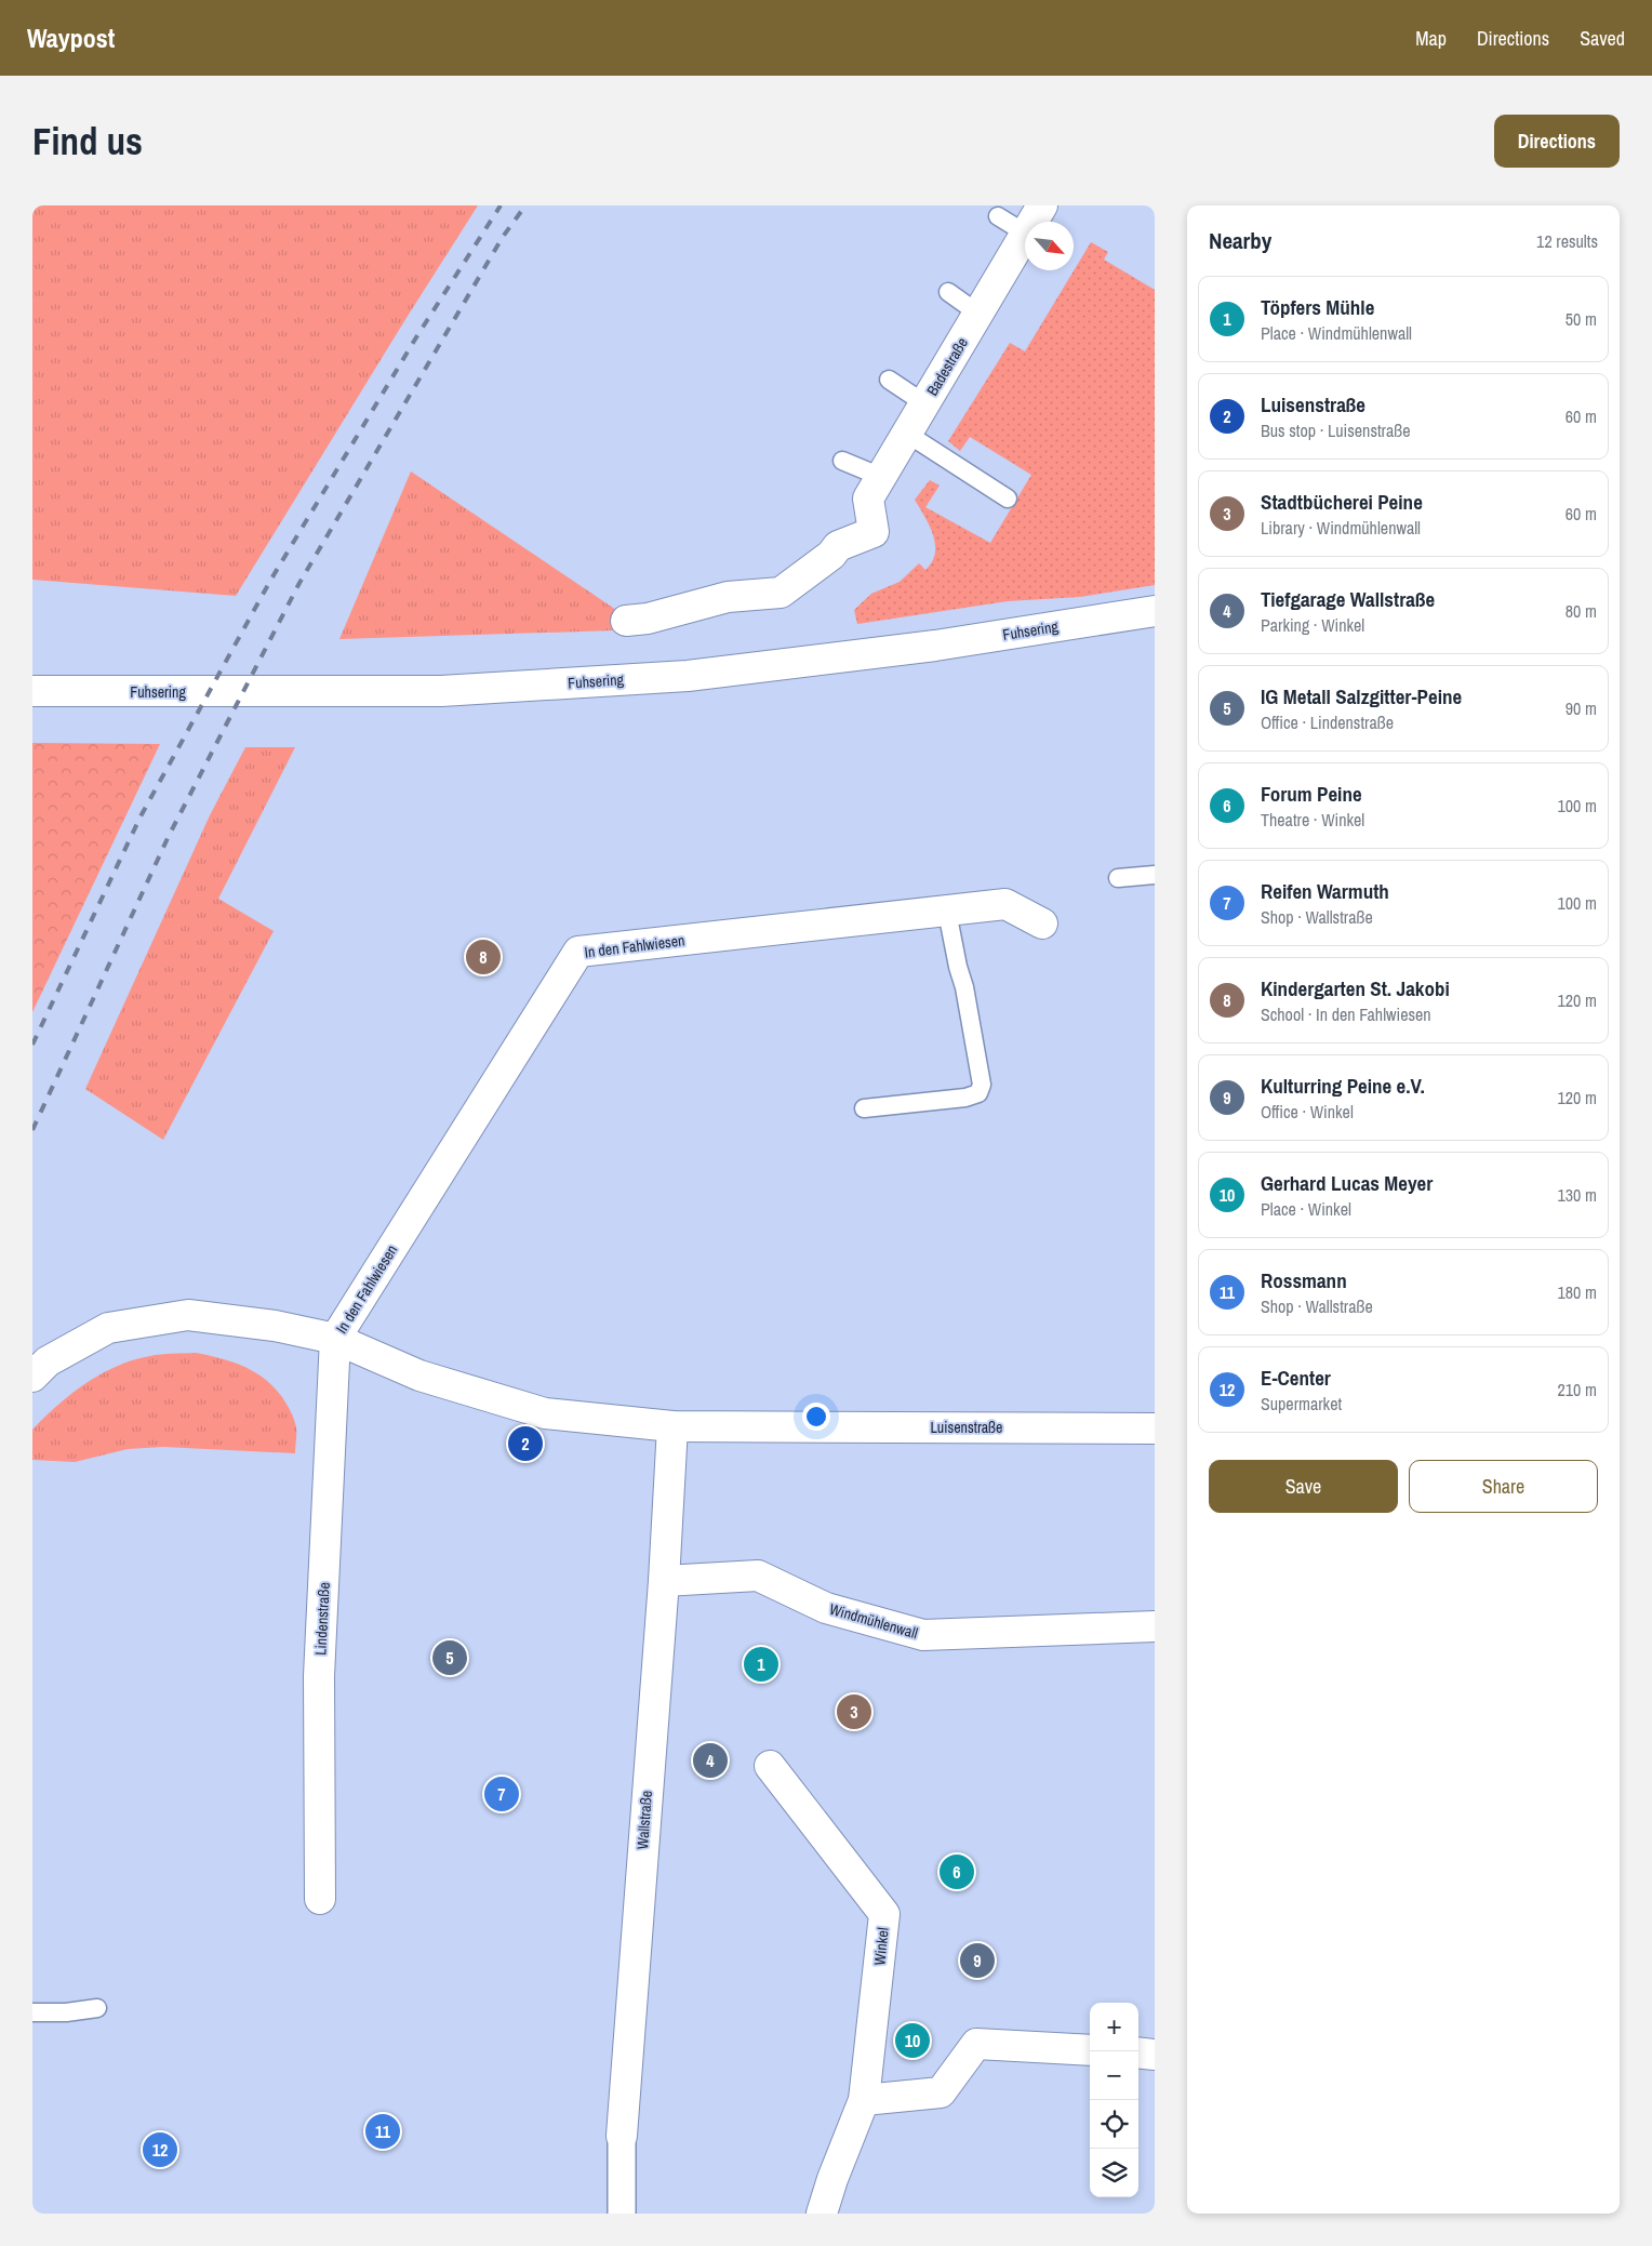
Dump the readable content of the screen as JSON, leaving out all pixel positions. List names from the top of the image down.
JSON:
{
  "streets": {
    "street": [
      "Badestraße",
      "Fuhsering",
      "In den Fahlwiesen",
      "Luisenstraße",
      "Lindenstraße",
      "Windmühlenwall",
      "Wallstraße",
      "Winkel"
    ]
  },
  "crossings": [
    ["In den Fahlwiesen", "Luisenstraße"],
    ["In den Fahlwiesen", "Lindenstraße"],
    ["Luisenstraße", "Lindenstraße"],
    ["Luisenstraße", "Wallstraße"],
    ["Windmühlenwall", "Wallstraße"]
  ],
  "north": "bottom right",
  "page": {
    "header": "Waypost",
    "nav": ["Map", "Directions", "Saved"],
    "buttons": [
      "Directions",
      ["Save", "Share"]
    ],
    "title": "Find us",
    "heading": ["Nearby", "12 results"],
    "list": [
      {
        "mark": "1",
        "name": "Töpfers Mühle",
        "note": "Place · Windmühlenwall",
        "value": "50 m"
      },
      {
        "mark": "2",
        "name": "Luisenstraße",
        "note": "Bus stop · Luisenstraße",
        "value": "60 m"
      },
      {
        "mark": "3",
        "name": "Stadtbücherei Peine",
        "note": "Library · Windmühlenwall",
        "value": "60 m"
      },
      {
        "mark": "4",
        "name": "Tiefgarage Wallstraße",
        "note": "Parking · Winkel",
        "value": "80 m"
      },
      {
        "mark": "5",
        "name": "IG Metall Salzgitter-Peine",
        "note": "Office · Lindenstraße",
        "value": "90 m"
      },
      {
        "mark": "6",
        "name": "Forum Peine",
        "note": "Theatre · Winkel",
        "value": "100 m"
      },
      {
        "mark": "7",
        "name": "Reifen Warmuth",
        "note": "Shop · Wallstraße",
        "value": "100 m"
      },
      {
        "mark": "8",
        "name": "Kindergarten St. Jakobi",
        "note": "School · In den Fahlwiesen",
        "value": "120 m"
      },
      {
        "mark": "9",
        "name": "Kulturring Peine e.V.",
        "note": "Office · Winkel",
        "value": "120 m"
      },
      {
        "mark": "10",
        "name": "Gerhard Lucas Meyer",
        "note": "Place · Winkel",
        "value": "130 m"
      },
      {
        "mark": "11",
        "name": "Rossmann",
        "note": "Shop · Wallstraße",
        "value": "180 m"
      },
      {
        "mark": "12",
        "name": "E-Center",
        "note": "Supermarket",
        "value": "210 m"
      }
    ],
    "pins": [
      "8",
      "2",
      "5",
      "1",
      "3",
      "4",
      "7",
      "6",
      "9",
      "10",
      "11",
      "12"
    ],
    "map_buttons": ["+", "−"]
  }
}
